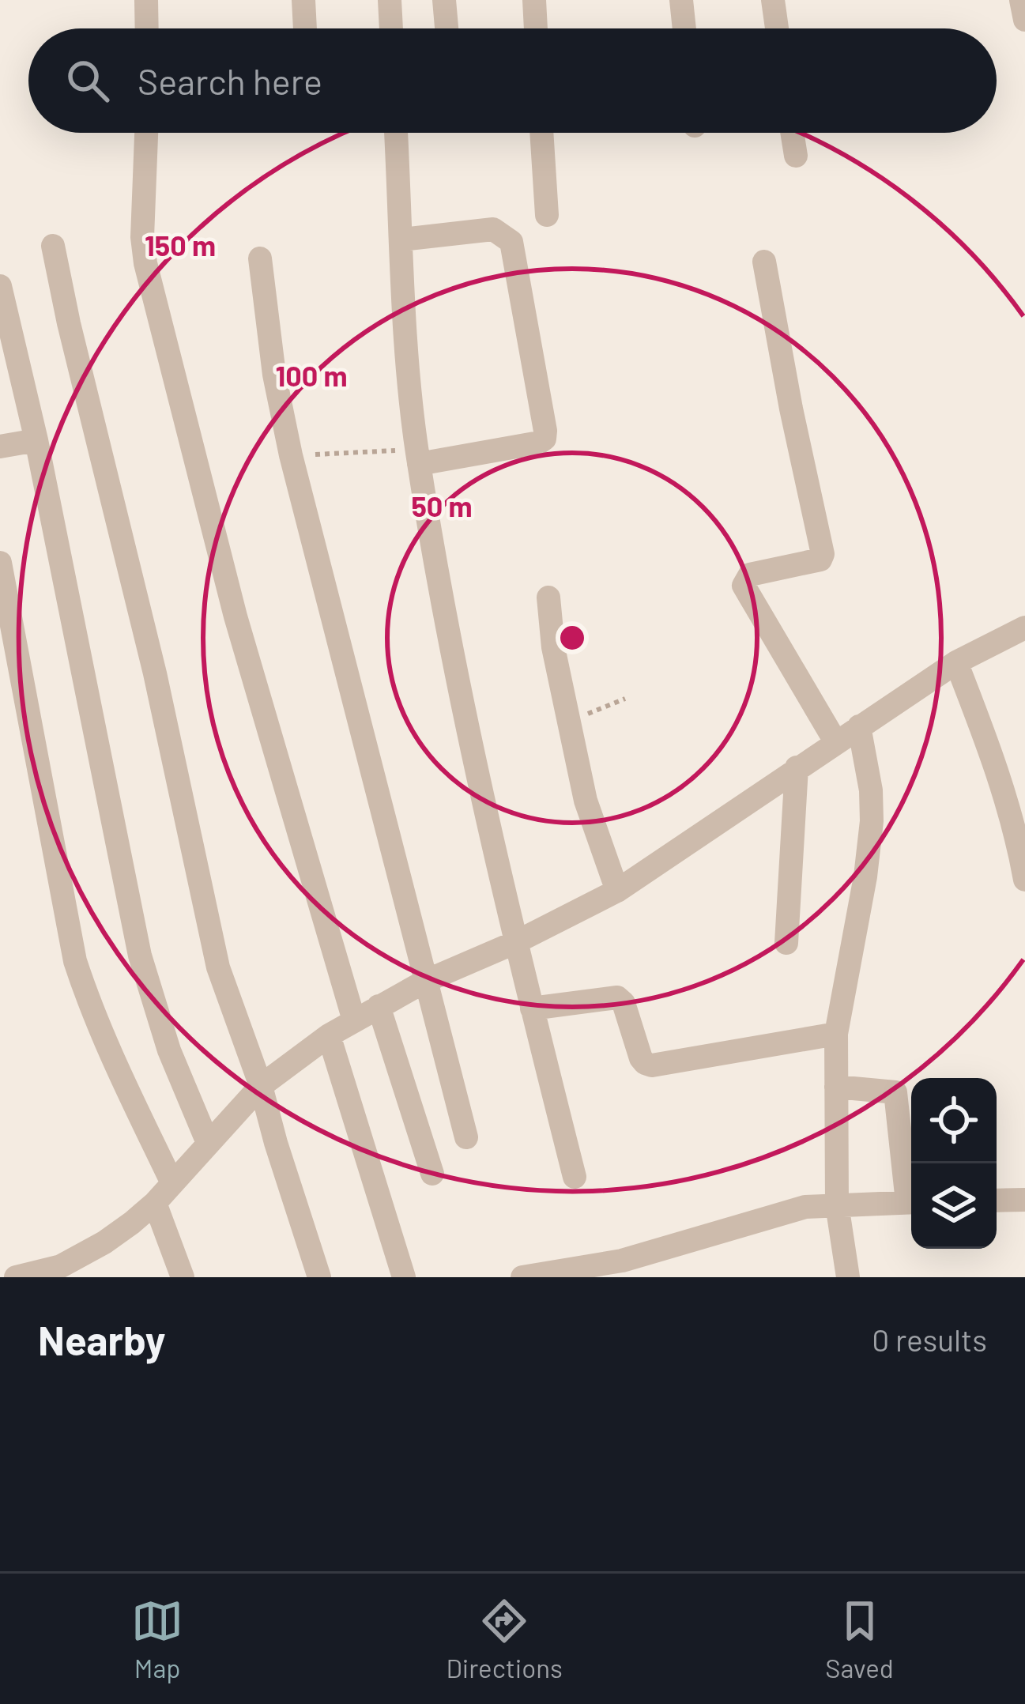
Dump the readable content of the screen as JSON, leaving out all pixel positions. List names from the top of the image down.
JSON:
{
  "page": {
    "search": "Search here",
    "heading": ["Nearby", "0 results"],
    "nav": ["Map", "Directions", "Saved"]
  },
  "rings": ["150 m", "100 m", "50 m"]
}
